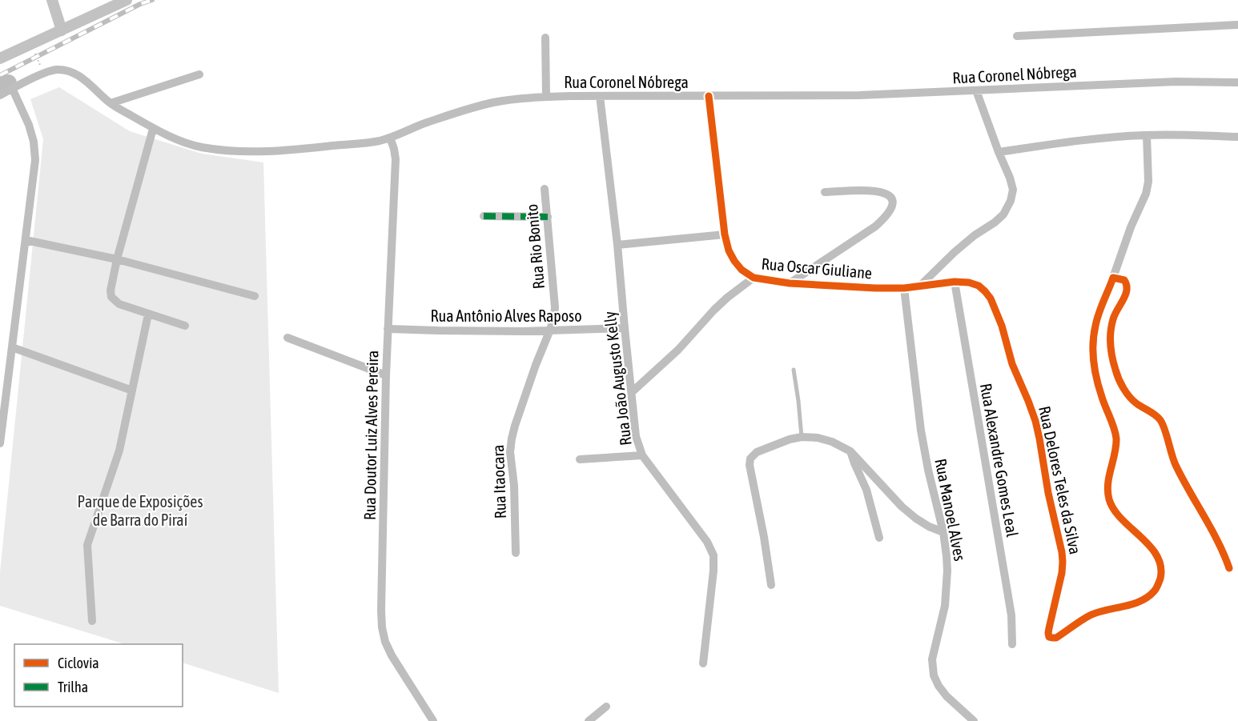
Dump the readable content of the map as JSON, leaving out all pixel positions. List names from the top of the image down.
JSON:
{
  "streets": {
    "street": [
      "Rua Coronel Nóbrega",
      "Rua Rio Bonito",
      "Rua Oscar Giuliane",
      "Rua Antônio Alves Raposo",
      "Rua João Augusto Kelly",
      "Rua Doutor Luiz Alves Pereira",
      "Rua Alexandre Gomes Leal",
      "Rua Delores Teles da Silva",
      "Rua Itaocara",
      "Rua Manoel Alves"
    ]
  },
  "crossings": [
    ["Rua Coronel Nóbrega", "Rua Oscar Giuliane"],
    ["Rua Coronel Nóbrega", "Rua João Augusto Kelly"],
    ["Rua Coronel Nóbrega", "Rua Doutor Luiz Alves Pereira"],
    ["Rua Rio Bonito", "Rua Antônio Alves Raposo"],
    ["Rua Rio Bonito", "Rua Itaocara"],
    ["Rua Oscar Giuliane", "Rua Alexandre Gomes Leal"],
    ["Rua Oscar Giuliane", "Rua Delores Teles da Silva"],
    ["Rua Oscar Giuliane", "Rua Manoel Alves"],
    ["Rua Antônio Alves Raposo", "Rua João Augusto Kelly"],
    ["Rua Antônio Alves Raposo", "Rua Doutor Luiz Alves Pereira"],
    ["Rua Antônio Alves Raposo", "Rua Itaocara"],
    ["Rua Alexandre Gomes Leal", "Rua Delores Teles da Silva"]
  ],
  "parks": ["Parque de Exposições de Barra do Piraí"],
  "legend": ["Ciclovia", "Trilha"]
}
